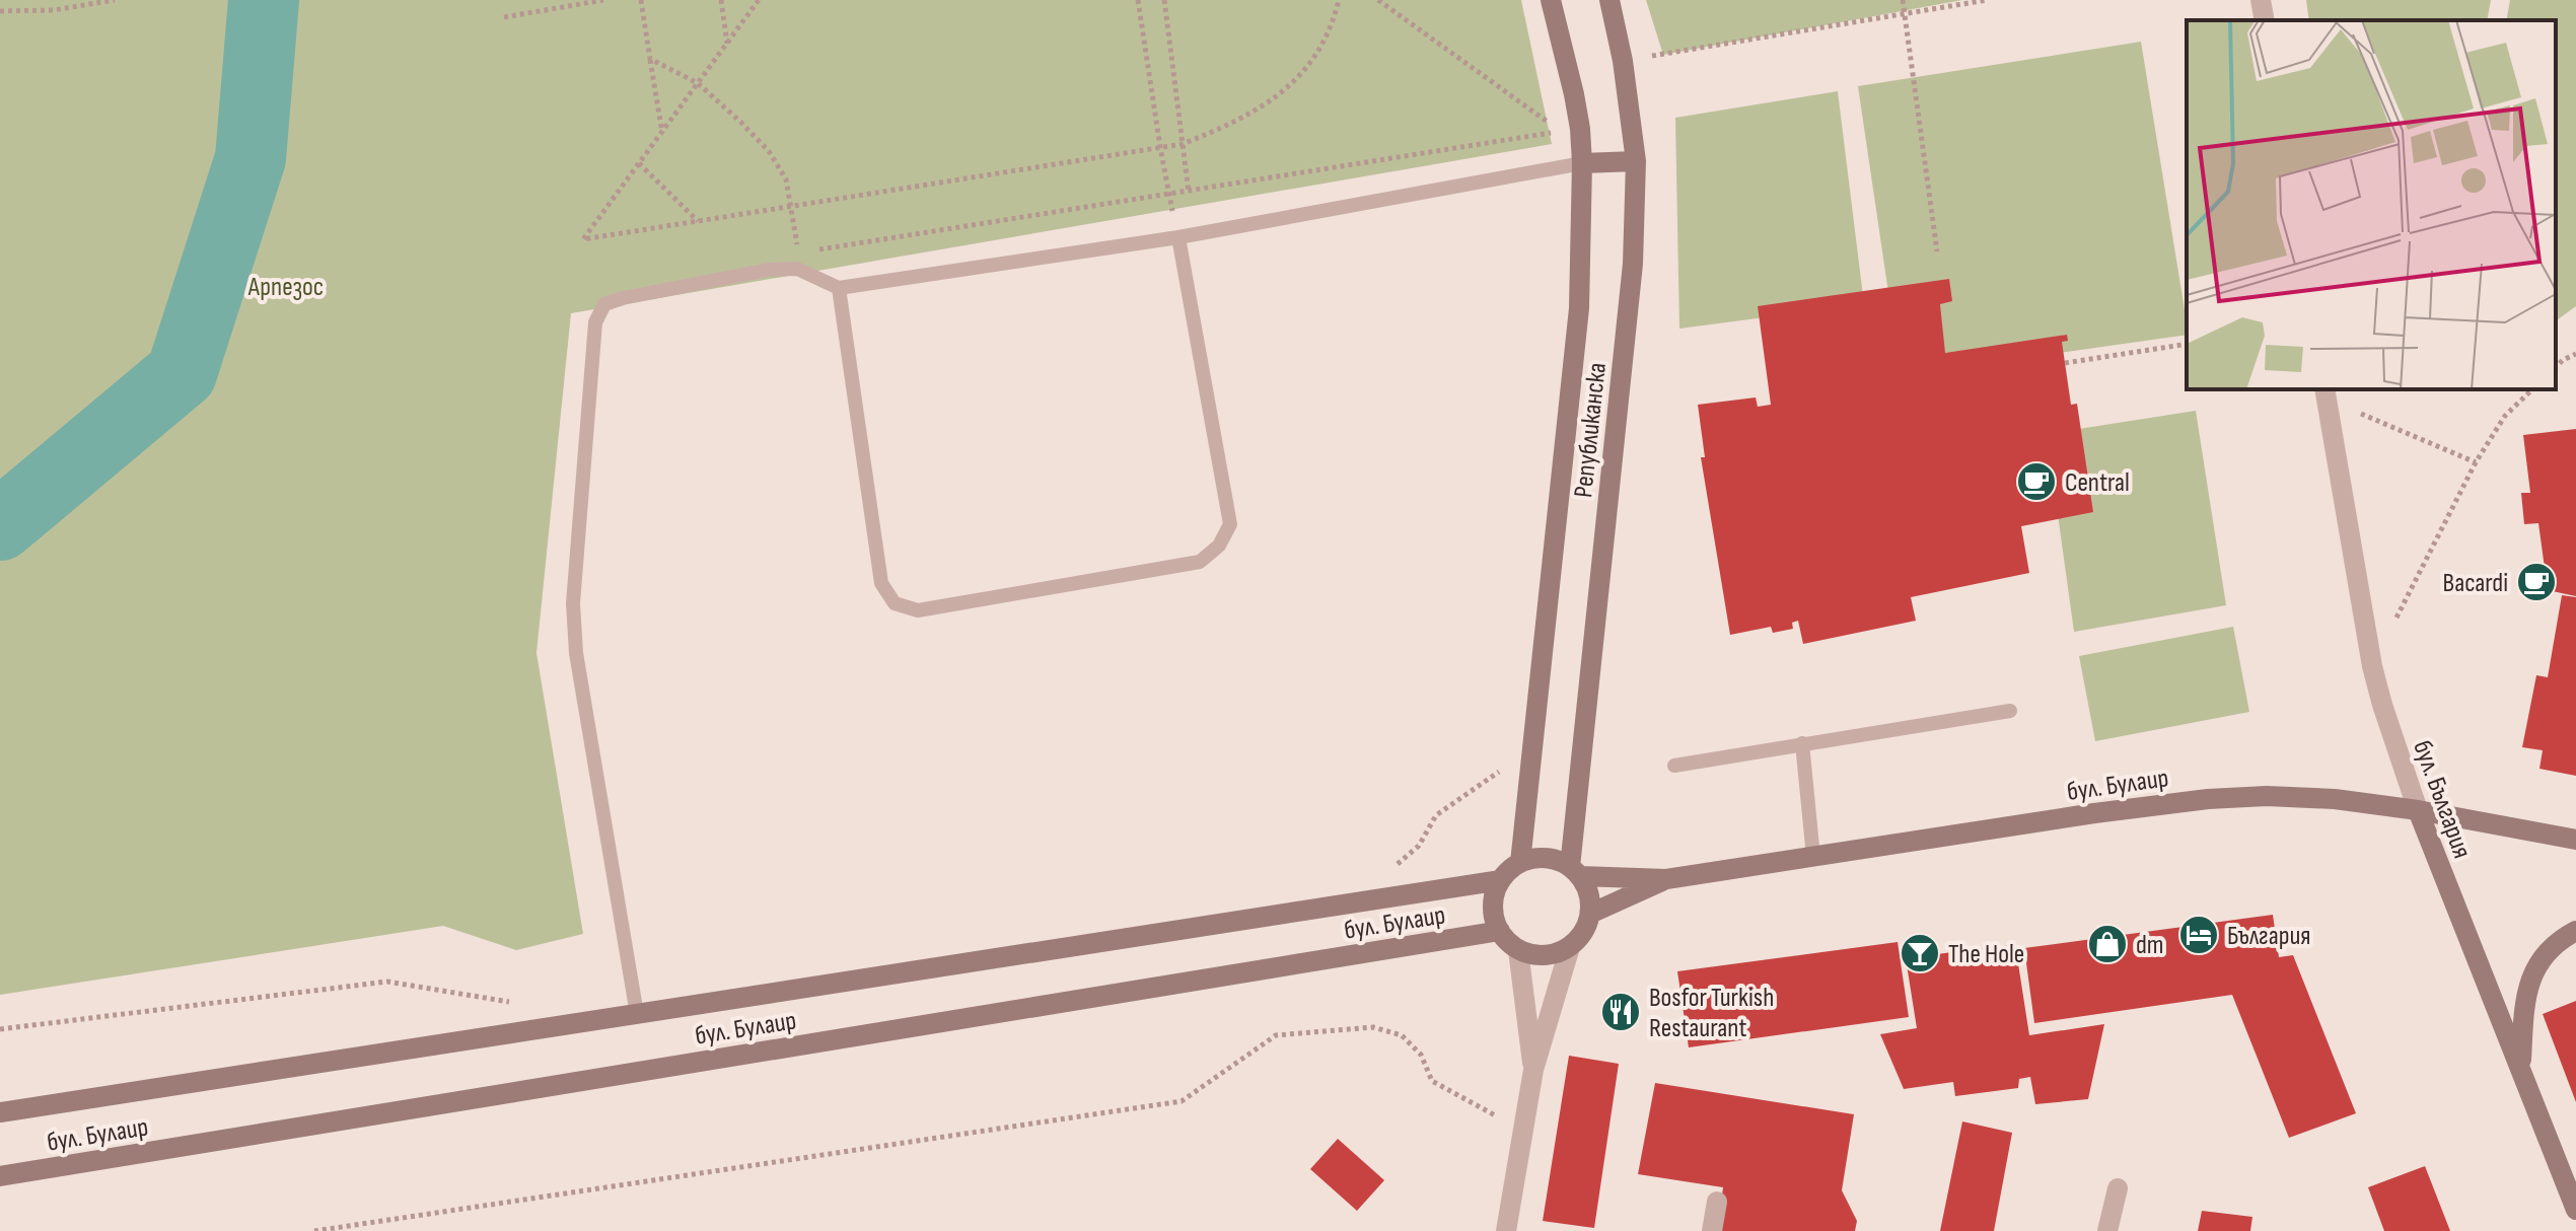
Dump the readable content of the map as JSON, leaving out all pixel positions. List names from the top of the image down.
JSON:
{
  "streets": {
    "main road": ["Републиканска", "бул. Булаир", "бул. България"]
  },
  "crossings": [
    ["Републиканска", "бул. Булаир"],
    ["бул. Булаир", "бул. България"]
  ],
  "parks": ["Арпезос"],
  "places": {
    "cafe": ["Central", "Bacardi"],
    "hotel": ["България"],
    "shop": ["dm"],
    "bar": ["The Hole"],
    "restaurant": ["Bosfor Turkish Restaurant"]
  }
}
